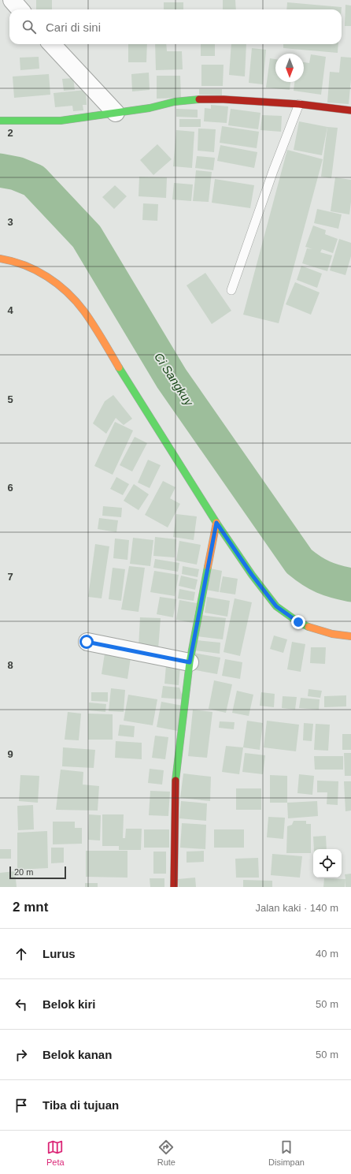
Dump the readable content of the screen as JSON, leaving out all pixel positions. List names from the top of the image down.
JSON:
{
  "water": ["Ci Sangkuy"],
  "scale_bar": "20 m",
  "north": "bottom",
  "page": {
    "search": "Cari di sini",
    "scale": "20 m",
    "heading": ["2 mnt", "Jalan kaki · 140 m"],
    "list": [
      ["Lurus", "40 m"],
      ["Belok kiri", "50 m"],
      ["Belok kanan", "50 m"],
      "Tiba di tujuan"
    ],
    "nav": ["Peta", "Rute", "Disimpan"]
  },
  "grid": {
    "rows": [
      "2",
      "3",
      "4",
      "5",
      "6",
      "7",
      "8",
      "9"
    ]
  }
}
